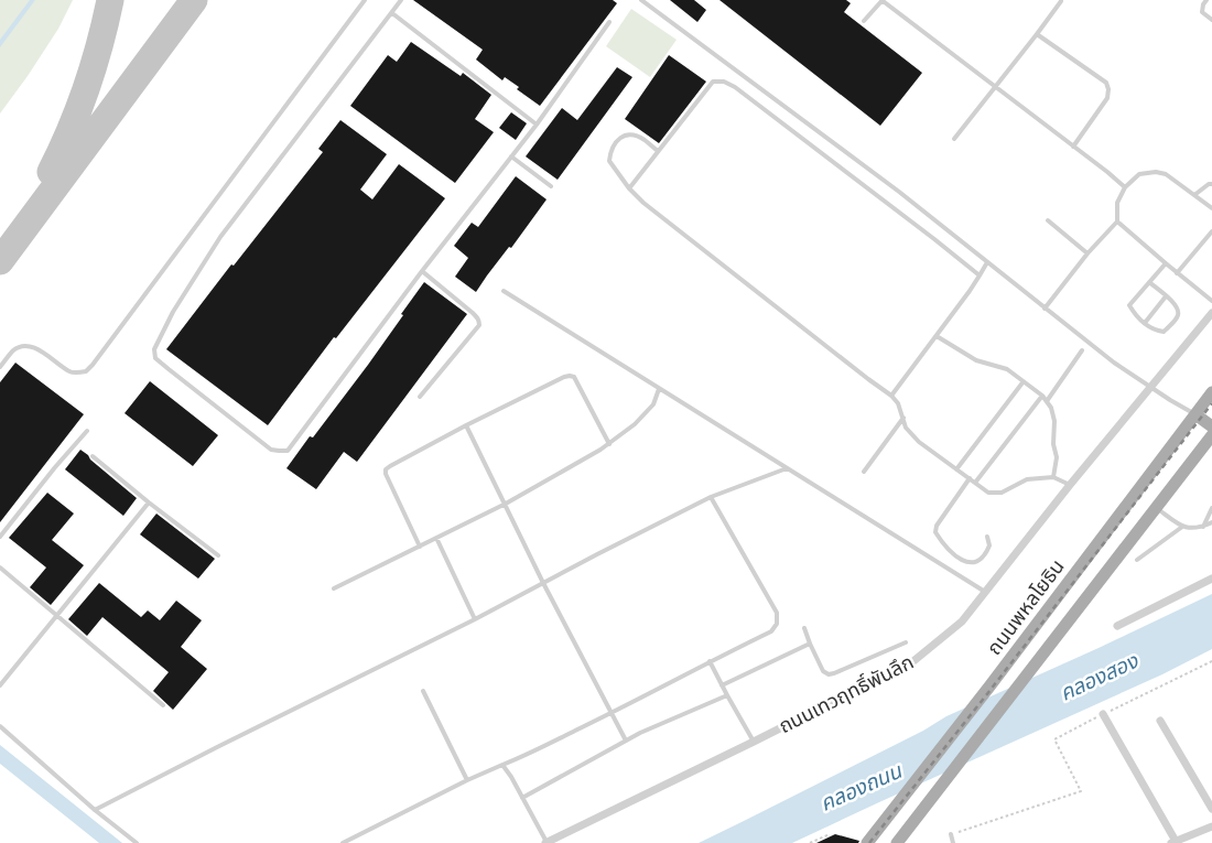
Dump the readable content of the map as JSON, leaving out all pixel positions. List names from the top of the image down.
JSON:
{
  "streets": {
    "main road": ["ถนนพหลโยธิน"],
    "street": ["ถนนเทวฤทธิ์พันลึก"]
  },
  "water": ["คลองสอง", "คลองถนน"]
}
